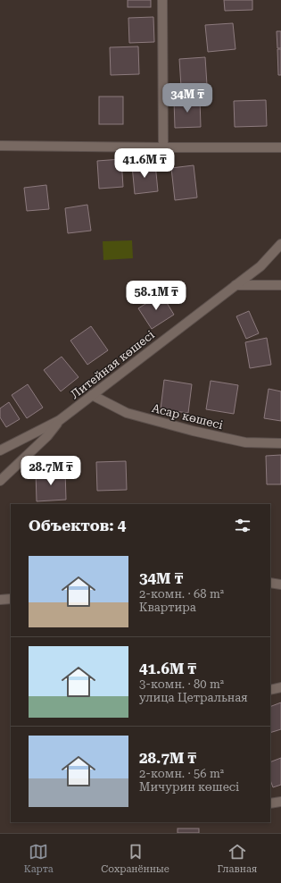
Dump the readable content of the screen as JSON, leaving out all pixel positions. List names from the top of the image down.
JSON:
{
  "streets": {
    "street": ["Литейная көшесі", "Асар көшесі"]
  },
  "crossings": [
    ["Литейная көшесі", "Асар көшесі"]
  ],
  "page": {
    "price": [
      "34M ₸",
      "41.6M ₸",
      "58.1M ₸",
      "28.7M ₸"
    ],
    "heading": "Объектов: 4",
    "list": [
      {
        "name": "34M ₸",
        "note": "2-комн. · 68 m² · Квартира"
      },
      {
        "name": "41.6M ₸",
        "note": "3-комн. · 80 m² · улица Цетральная"
      },
      {
        "name": "28.7M ₸",
        "note": "2-комн. · 56 m² · Мичурин көшесі"
      }
    ],
    "tabs": ["Карта", "Сохранённые", "Главная"]
  }
}
